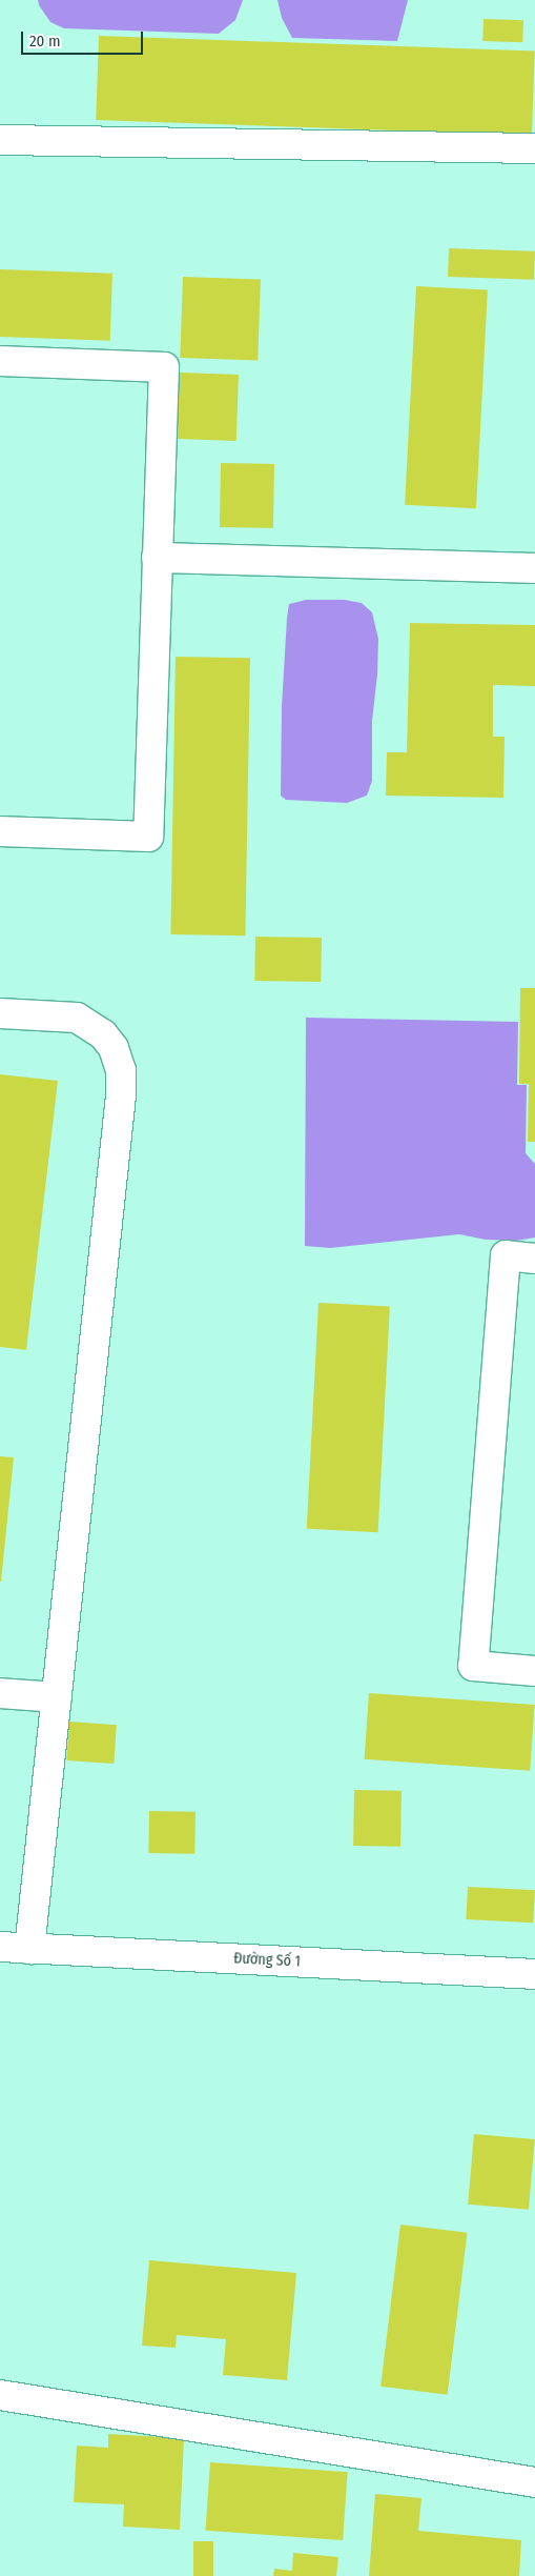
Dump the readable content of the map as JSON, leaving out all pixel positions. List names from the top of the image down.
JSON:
{
  "streets": {
    "street": ["Đường Số 1"]
  },
  "scale_bar": "20 m"
}
